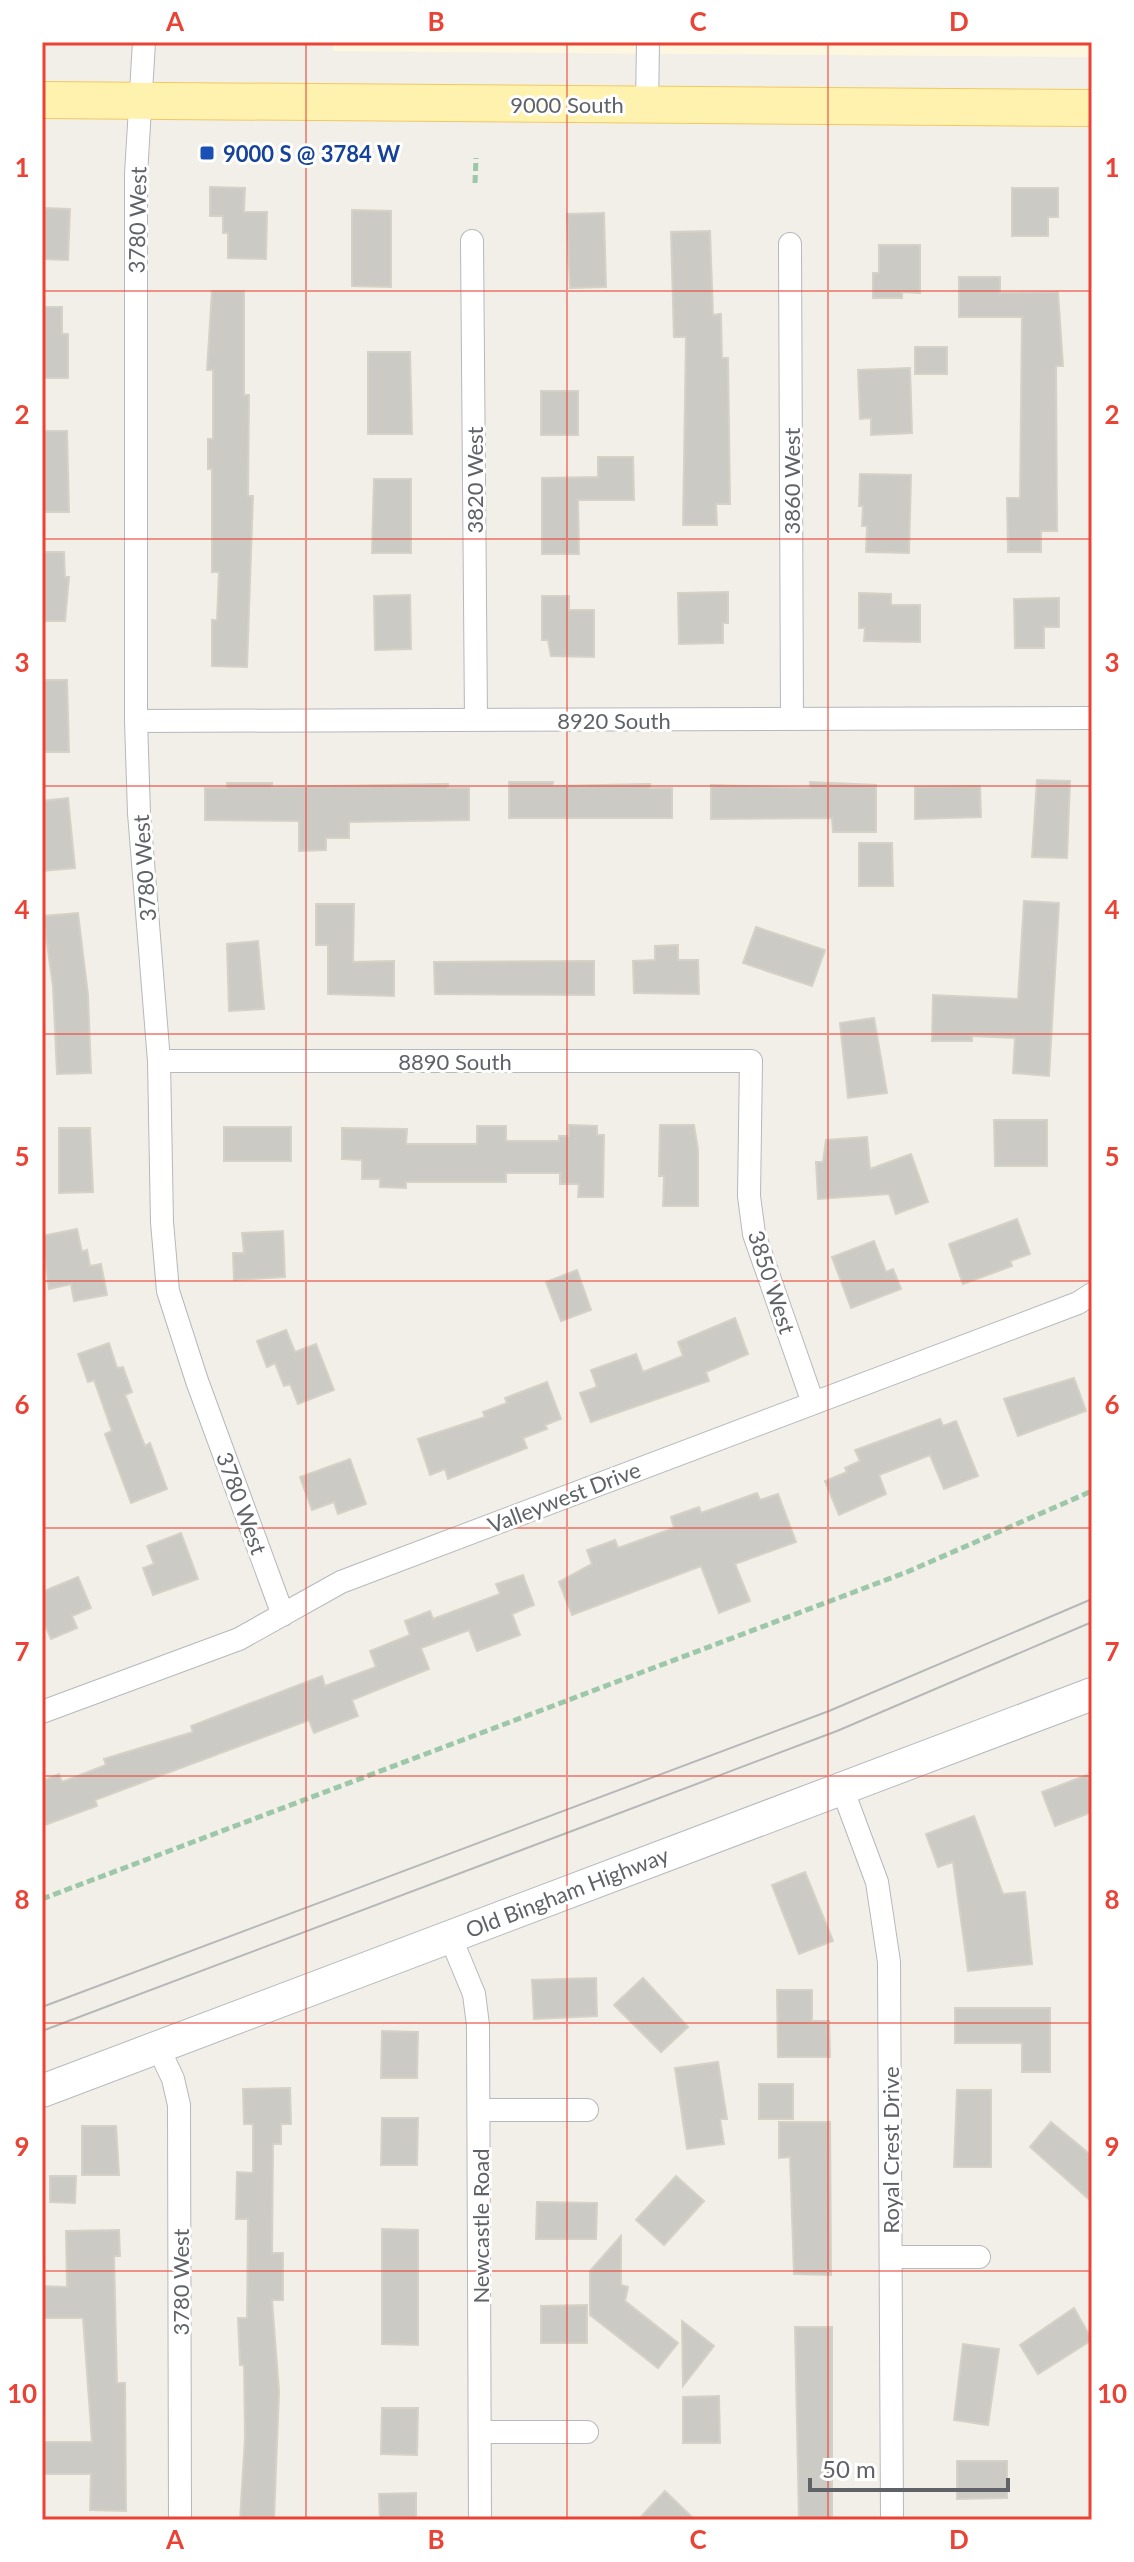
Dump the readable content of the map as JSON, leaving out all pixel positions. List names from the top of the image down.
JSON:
{
  "streets": {
    "main road": ["9000 South"],
    "street": [
      "3780 West",
      "3820 West",
      "3860 West",
      "8920 South",
      "8890 South",
      "3850 West",
      "Valleywest Drive",
      "Old Bingham Highway",
      "Royal Crest Drive",
      "Newcastle Road"
    ]
  },
  "crossings": [
    ["9000 South", "3780 West"],
    ["3780 West", "8920 South"],
    ["3780 West", "8890 South"],
    ["3780 West", "Valleywest Drive"],
    ["3780 West", "Old Bingham Highway"],
    ["3820 West", "8920 South"],
    ["3860 West", "8920 South"],
    ["8890 South", "3850 West"],
    ["3850 West", "Valleywest Drive"],
    ["Old Bingham Highway", "Royal Crest Drive"],
    ["Old Bingham Highway", "Newcastle Road"]
  ],
  "places": {
    "transit": ["9000 S @ 3784 W"]
  },
  "scale_bar": "50 m",
  "grid": {
    "columns": [
      "A",
      "B",
      "C",
      "D"
    ],
    "rows": [
      "1",
      "2",
      "3",
      "4",
      "5",
      "6",
      "7",
      "8",
      "9",
      "10"
    ]
  }
}
